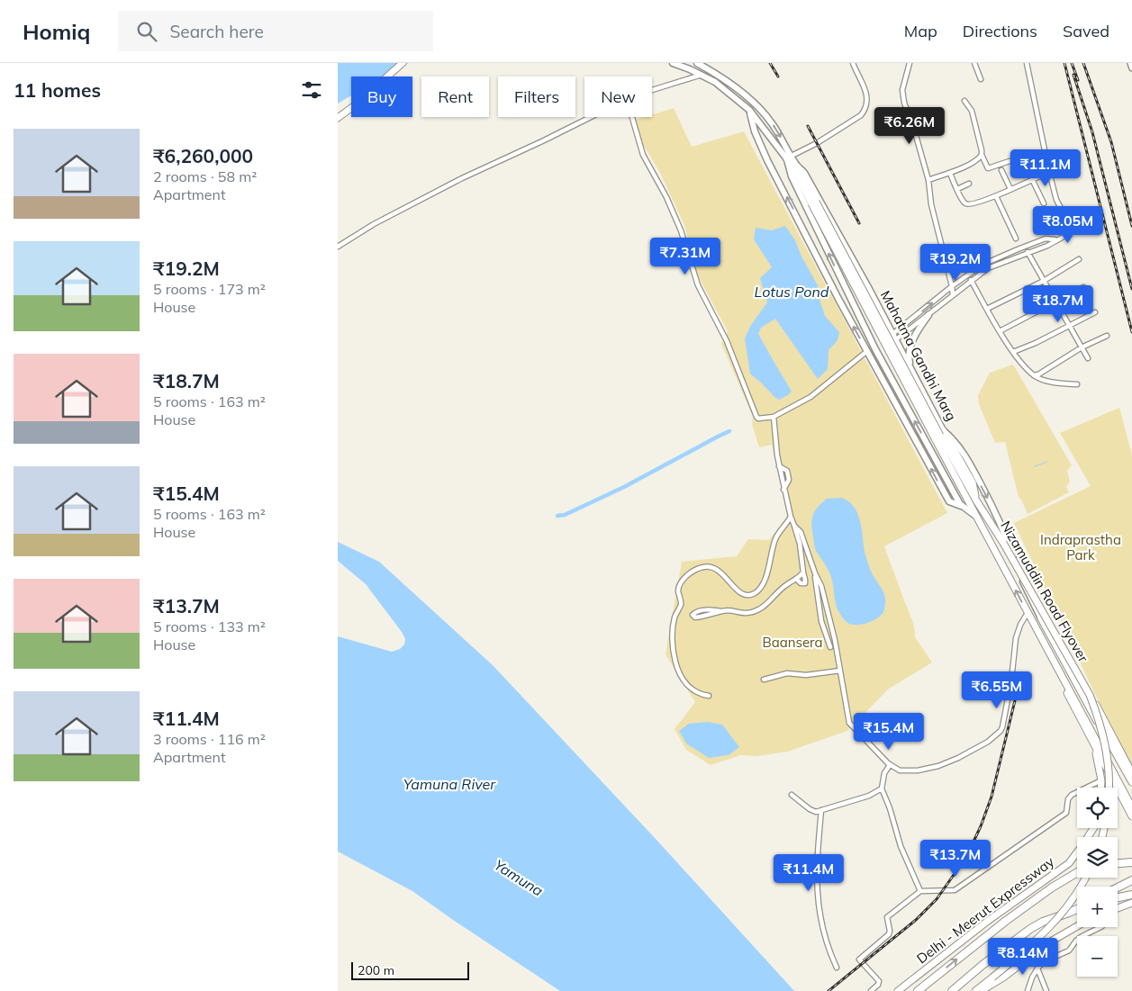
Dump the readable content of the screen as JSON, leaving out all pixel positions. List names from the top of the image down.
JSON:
{
  "streets": {
    "highway": ["Mahatma Gandhi Marg", "Nizamuddin Road Flyover", "Delhi - Meerut Expressway"]
  },
  "crossings": [
    ["Mahatma Gandhi Marg", "Nizamuddin Road Flyover"]
  ],
  "water": ["Lotus Pond", "Yamuna River", "Yamuna"],
  "parks": ["Indraprastha Park", "Baansera"],
  "scale_bar": "200 m",
  "page": {
    "header": "Homiq",
    "search": "Search here",
    "nav": ["Map", "Directions", "Saved"],
    "heading": "11 homes",
    "chip": [
      "Buy",
      "Rent",
      "Filters",
      "New"
    ],
    "price": [
      "₹6.26M",
      "₹11.1M",
      "₹8.05M",
      "₹7.31M",
      "₹19.2M",
      "₹18.7M",
      "₹6.55M",
      "₹15.4M",
      "₹13.7M",
      "₹11.4M",
      "₹8.14M"
    ],
    "list": [
      {
        "name": "₹6,260,000",
        "note": "2 rooms · 58 m² · Apartment"
      },
      {
        "name": "₹19.2M",
        "note": "5 rooms · 173 m² · House"
      },
      {
        "name": "₹18.7M",
        "note": "5 rooms · 163 m² · House"
      },
      {
        "name": "₹15.4M",
        "note": "5 rooms · 163 m² · House"
      },
      {
        "name": "₹13.7M",
        "note": "5 rooms · 133 m² · House"
      },
      {
        "name": "₹11.4M",
        "note": "3 rooms · 116 m² · Apartment"
      }
    ],
    "map_buttons": ["+", "−"],
    "scale": "200 m"
  }
}
